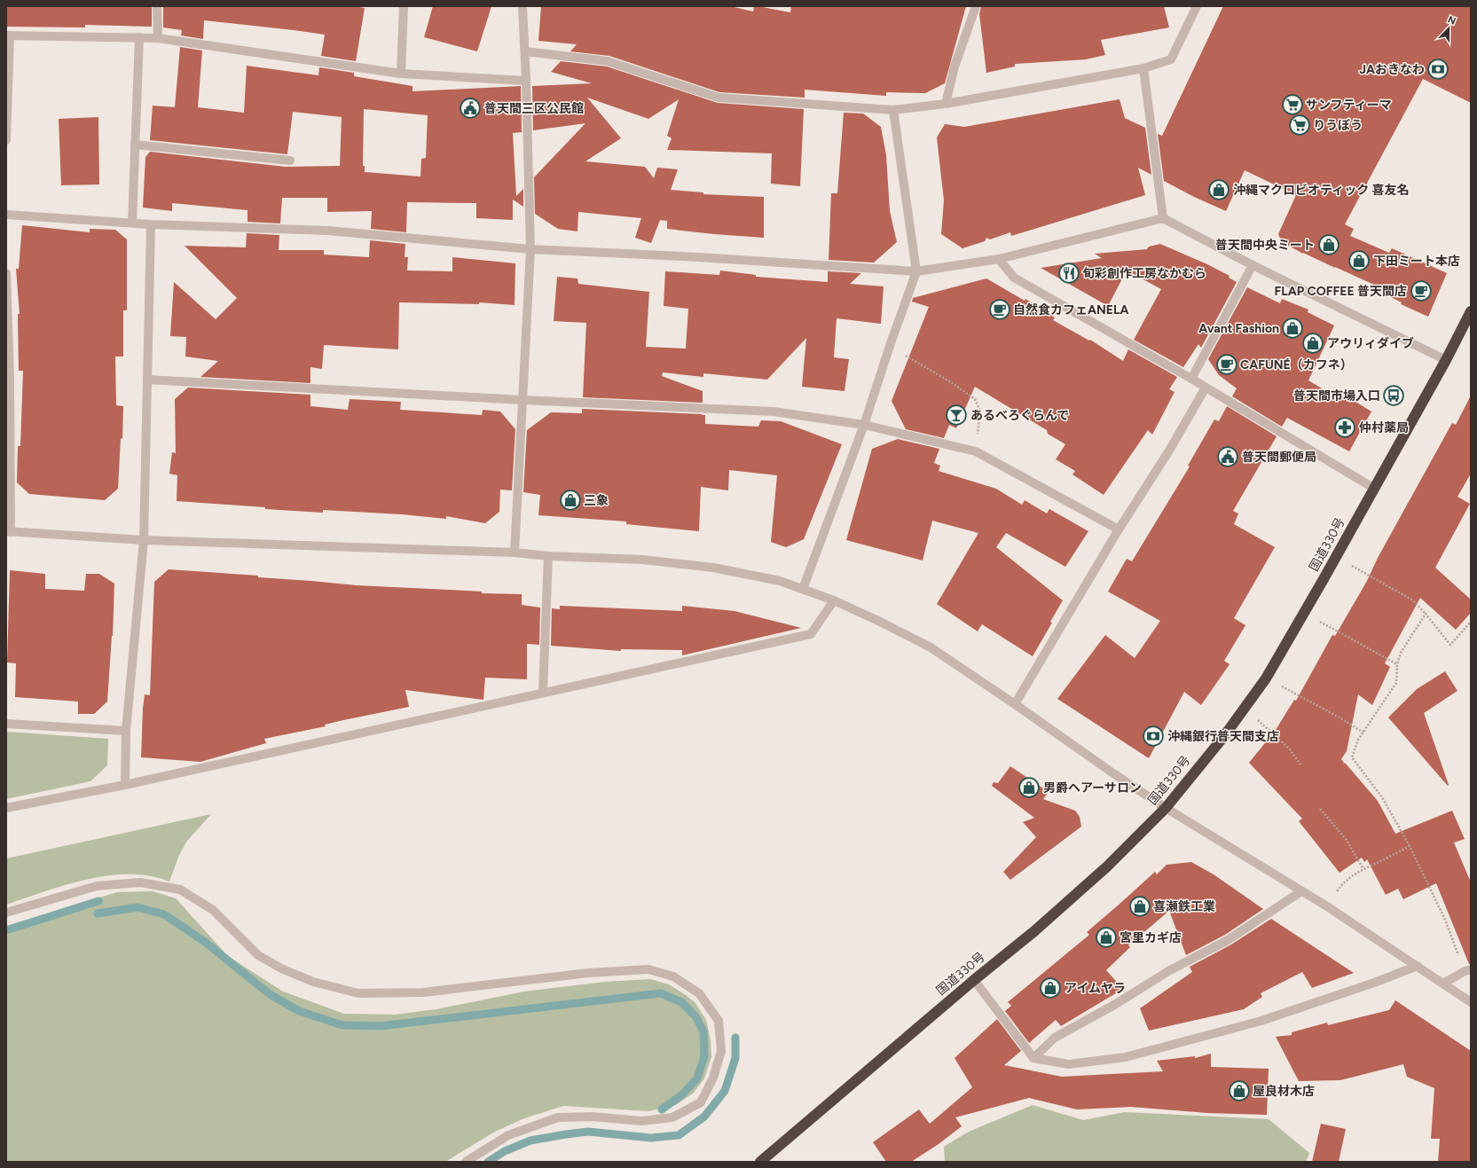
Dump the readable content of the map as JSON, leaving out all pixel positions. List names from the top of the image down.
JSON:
{
  "streets": {
    "highway": ["国道330号"]
  },
  "places": {
    "bank": ["JAおきなわ", "沖縄銀行普天間支店"],
    "supermarket": ["サンフティーマ", "りうぼう"],
    "public building": ["普天間三区公民館", "普天間郵便局"],
    "shop": [
      "沖縄マクロビオティック 喜友名",
      "普天間中央ミート",
      "下田ミート本店",
      "Avant Fashion",
      "アウリィダイブ",
      "三象",
      "男爵ヘアーサロン",
      "喜瀬鉄工業",
      "宮里カギ店",
      "アイムヤラ",
      "屋良材木店"
    ],
    "restaurant": ["旬彩創作工房なかむら"],
    "cafe": ["FLAP COFFEE 普天間店", "自然食カフェANELA", "CAFUNÉ（カフネ）"],
    "bus stop": ["普天間市場入口"],
    "bar": ["あるべろぐらんで"],
    "pharmacy": ["仲村薬局"]
  },
  "north": "top"
}
